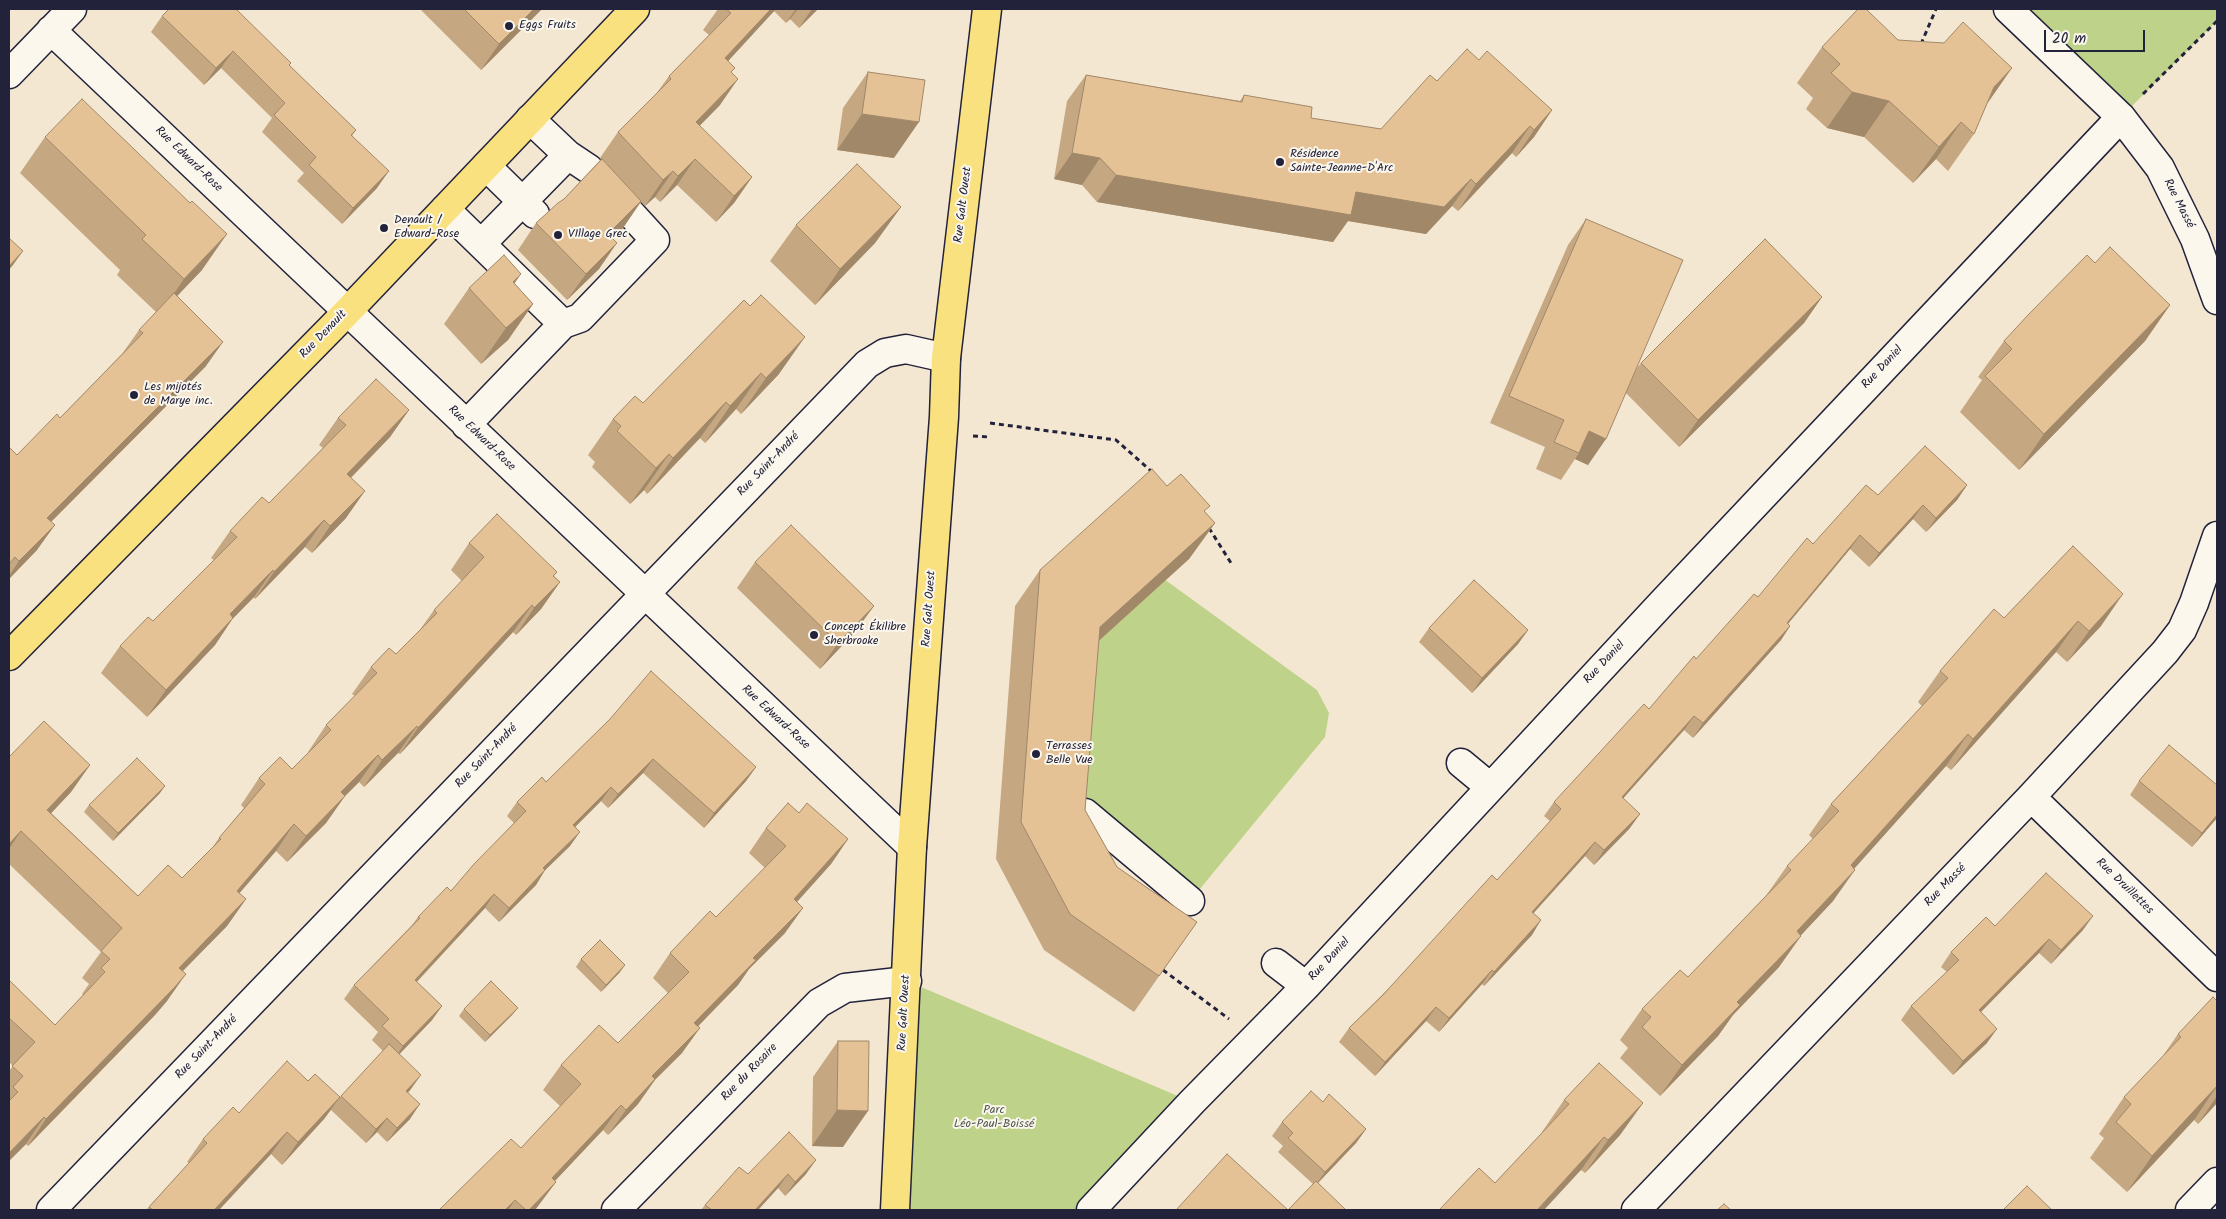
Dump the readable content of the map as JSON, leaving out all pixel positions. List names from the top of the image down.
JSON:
{
  "streets": {
    "main road": ["Rue Galt Ouest", "Rue Denault"],
    "street": [
      "Rue Edward-Rose",
      "Rue Massé",
      "Rue Daniel",
      "Rue Saint-André",
      "Rue Druillettes",
      "Rue du Rosaire"
    ]
  },
  "crossings": [
    ["Rue Edward-Rose", "Rue Galt Ouest"],
    ["Rue Edward-Rose", "Rue Denault"],
    ["Rue Edward-Rose", "Rue Saint-André"],
    ["Rue Massé", "Rue Daniel"],
    ["Rue Massé", "Rue Druillettes"],
    ["Rue Galt Ouest", "Rue Saint-André"],
    ["Rue Galt Ouest", "Rue du Rosaire"]
  ],
  "parks": ["Parc Léo-Paul-Boissé"],
  "places": [
    "Eggs Fruits",
    "Résidence Sainte-Jeanne-D'Arc",
    "Denault / Edward-Rose",
    "VIllage Grec",
    "Les mijotés de Marye inc.",
    "Concept Ékilibre Sherbrooke",
    "Terrasses Belle Vue"
  ],
  "scale_bar": "20 m"
}
